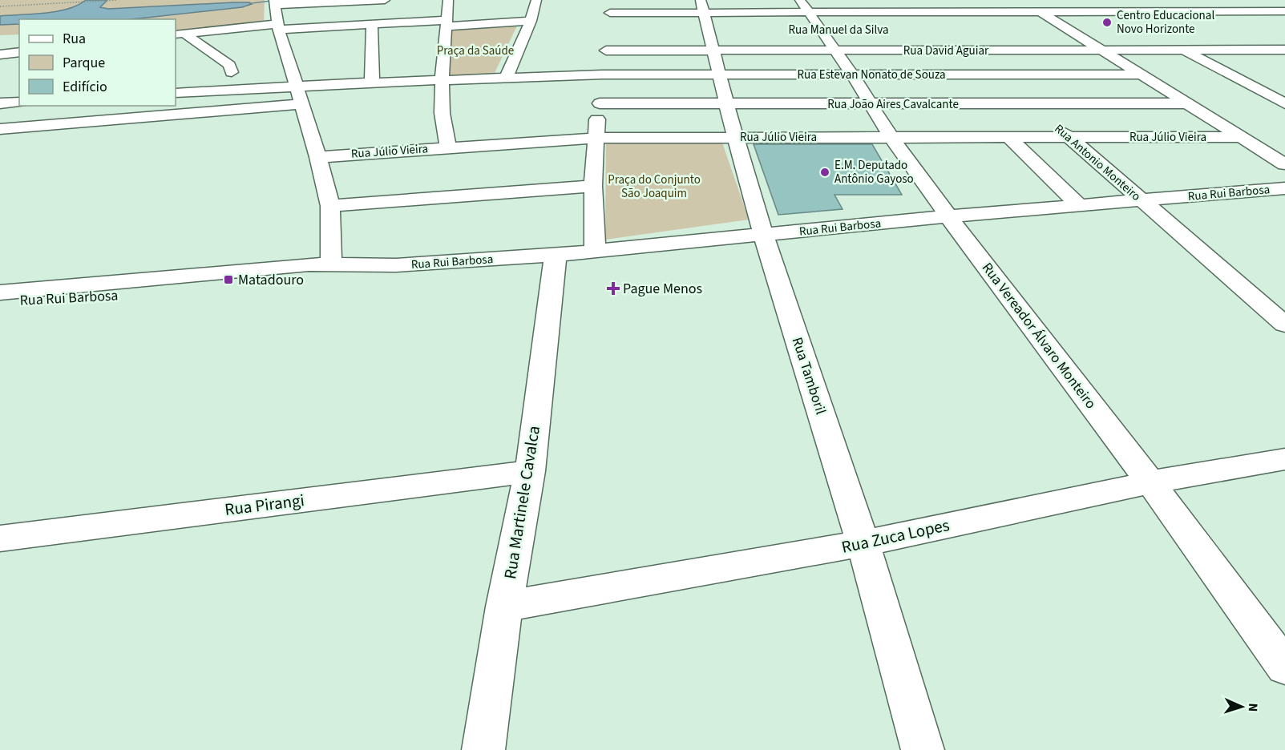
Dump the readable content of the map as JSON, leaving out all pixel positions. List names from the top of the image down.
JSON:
{
  "streets": {
    "street": [
      "Rua David Aguiar",
      "Rua Estevan Nonato de Souza",
      "Rua João Aires Cavalcante",
      "Rua Júlio Vieira",
      "Rua Antonio Monteiro",
      "Rua Rui Barbosa",
      "Rua Vereador Álvaro Monteiro",
      "Rua Tamboril",
      "Rua Martinele Cavalca",
      "Rua Pirangi",
      "Rua Zuca Lopes"
    ]
  },
  "crossings": [
    ["Rua David Aguiar", "Rua Antonio Monteiro"],
    ["Rua David Aguiar", "Rua Vereador Álvaro Monteiro"],
    ["Rua David Aguiar", "Rua Tamboril"],
    ["Rua Estevan Nonato de Souza", "Rua Antonio Monteiro"],
    ["Rua Estevan Nonato de Souza", "Rua Vereador Álvaro Monteiro"],
    ["Rua Estevan Nonato de Souza", "Rua Tamboril"],
    ["Rua João Aires Cavalcante", "Rua Antonio Monteiro"],
    ["Rua João Aires Cavalcante", "Rua Vereador Álvaro Monteiro"],
    ["Rua João Aires Cavalcante", "Rua Tamboril"],
    ["Rua Júlio Vieira", "Rua Antonio Monteiro"],
    ["Rua Júlio Vieira", "Rua Vereador Álvaro Monteiro"],
    ["Rua Júlio Vieira", "Rua Tamboril"],
    ["Rua Antonio Monteiro", "Rua Rui Barbosa"],
    ["Rua Rui Barbosa", "Rua Vereador Álvaro Monteiro"],
    ["Rua Rui Barbosa", "Rua Tamboril"],
    ["Rua Rui Barbosa", "Rua Martinele Cavalca"],
    ["Rua Vereador Álvaro Monteiro", "Rua Zuca Lopes"],
    ["Rua Tamboril", "Rua Zuca Lopes"],
    ["Rua Martinele Cavalca", "Rua Pirangi"],
    ["Rua Martinele Cavalca", "Rua Zuca Lopes"]
  ],
  "parks": ["Praça da Saúde", "Praça do Conjunto São Joaquim"],
  "places": {
    "other": ["Centro Educacional Novo Horizonte", "E.M. Deputado Antônio Gayoso"],
    "transit": ["Matadouro"],
    "health": ["Pague Menos"]
  },
  "legend": ["Rua", "Parque", "Edifício"],
  "north": "right"
}
